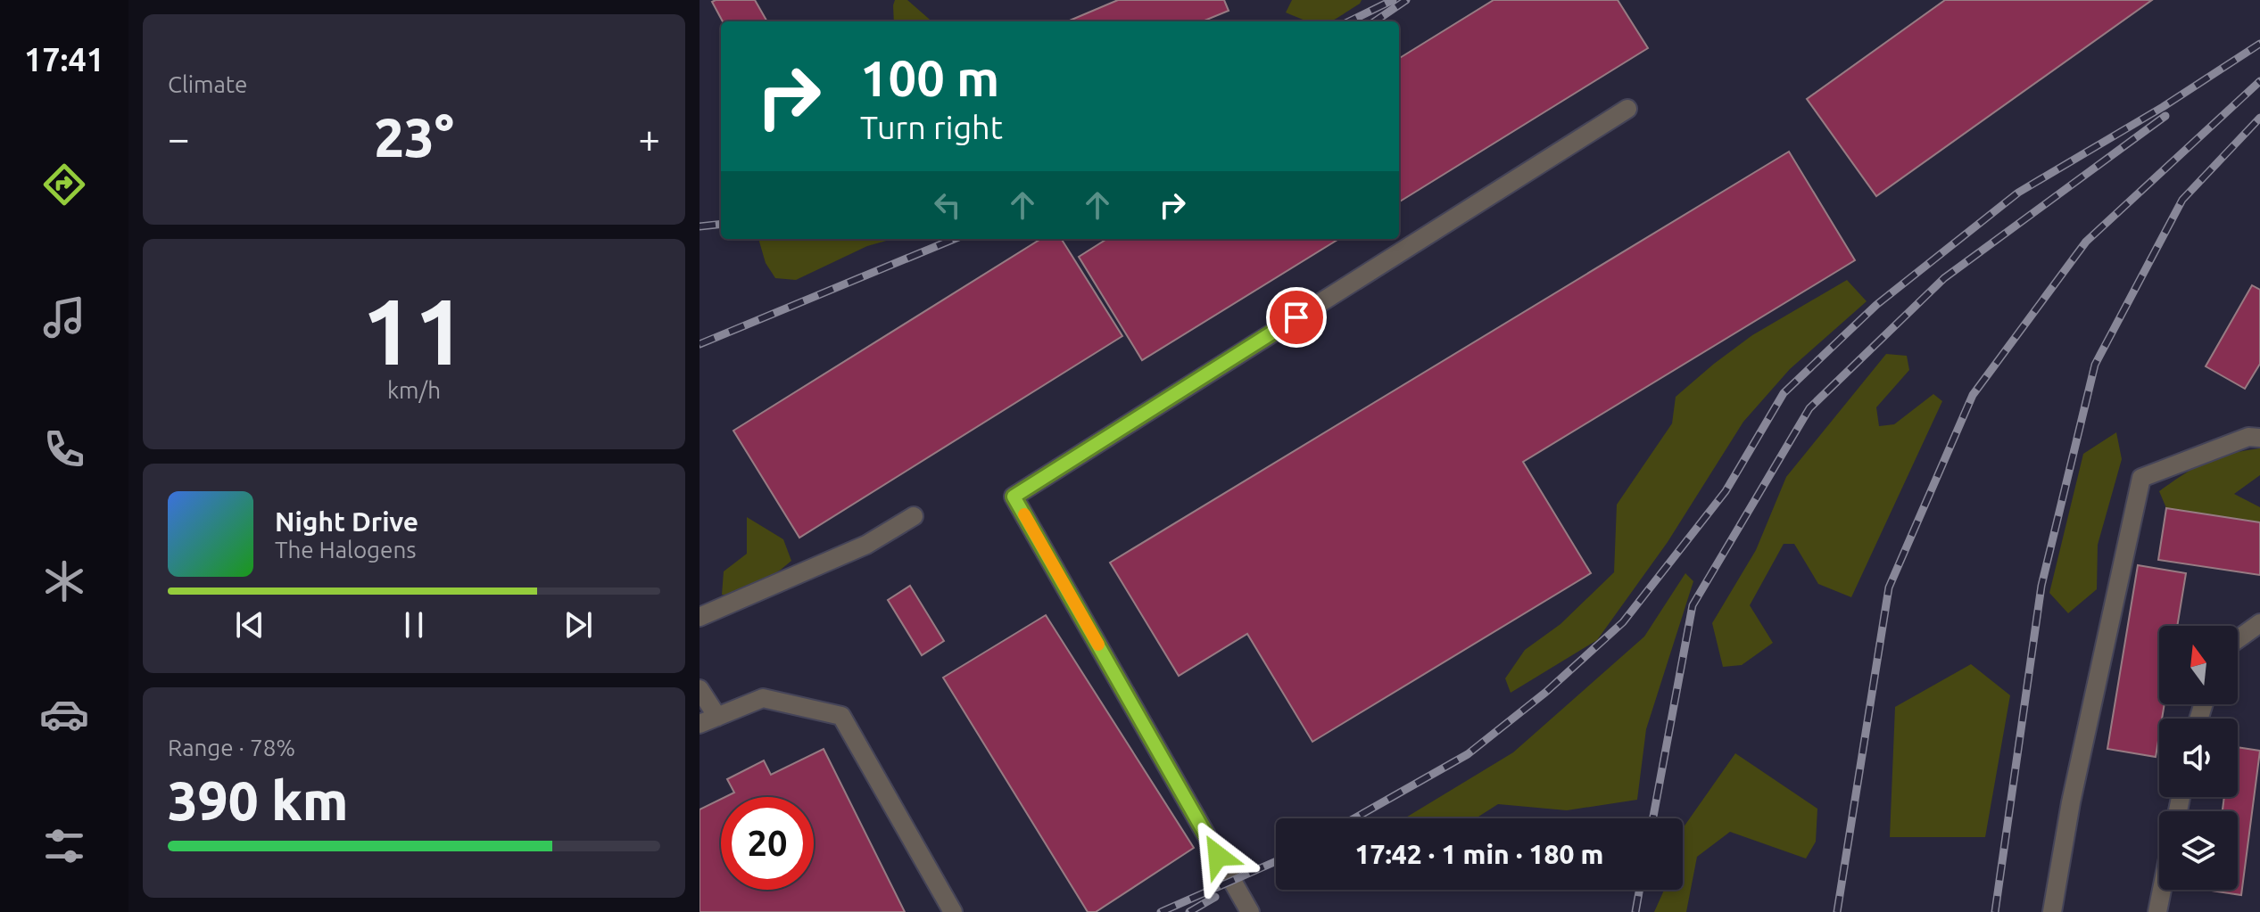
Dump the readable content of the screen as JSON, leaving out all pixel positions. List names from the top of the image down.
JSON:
{
  "north": "top",
  "page": {
    "tabs": "17:41",
    "tile": [
      "Climate",
      ["11", "km/h"],
      ["Range · 78%", "390 km"]
    ],
    "turn": ["100 m", "Turn right"],
    "heat": ["−", "23°", "+"],
    "song": ["Night Drive", "The Halogens"],
    "limit": "20",
    "trip": "17:42 · 1 min · 180 m"
  }
}
